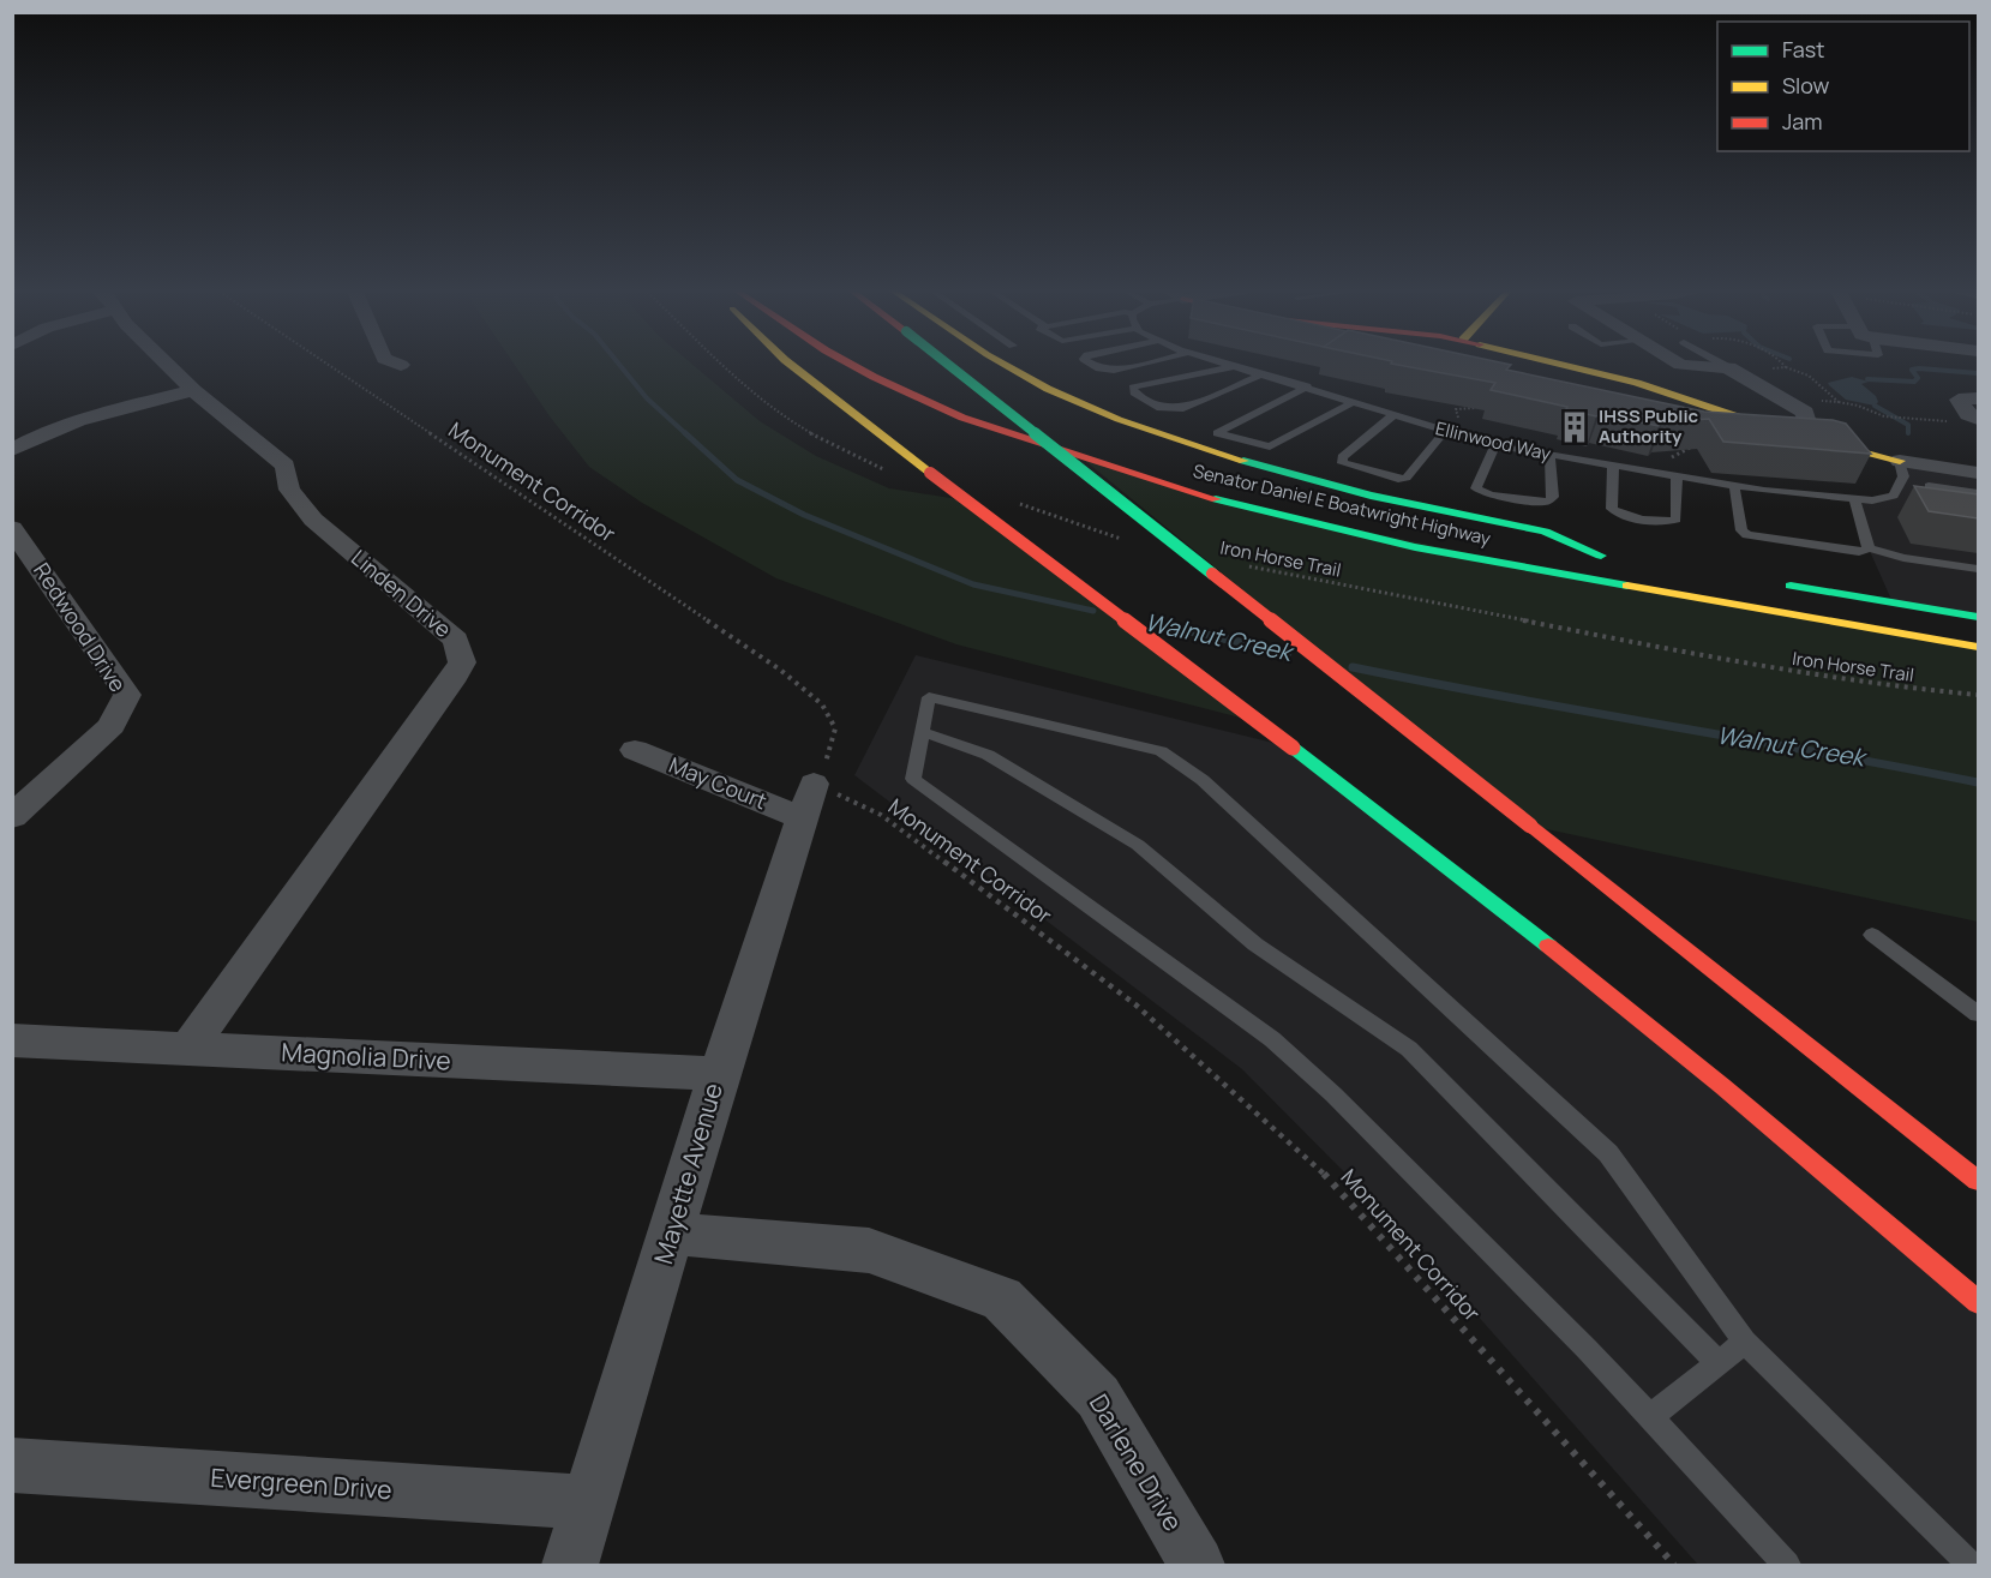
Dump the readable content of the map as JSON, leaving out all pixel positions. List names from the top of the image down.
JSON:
{
  "streets": {
    "main road": ["Senator Daniel E Boatwright Highway"],
    "street": [
      "Linden Drive",
      "Redwood Drive",
      "May Court",
      "Magnolia Drive",
      "Mayette Avenue",
      "Darlene Drive",
      "Evergreen Drive"
    ],
    "lane": ["Ellinwood Way"],
    "path": ["Monument Corridor", "Iron Horse Trail"]
  },
  "crossings": [
    ["Monument Corridor", "May Court"],
    ["Monument Corridor", "Mayette Avenue"],
    ["Linden Drive", "Magnolia Drive"],
    ["May Court", "Mayette Avenue"],
    ["Magnolia Drive", "Mayette Avenue"],
    ["Mayette Avenue", "Darlene Drive"],
    ["Mayette Avenue", "Evergreen Drive"]
  ],
  "water": ["Walnut Creek"],
  "places": {
    "building": ["IHSS Public Authority"]
  },
  "legend": ["Fast", "Slow", "Jam"]
}
